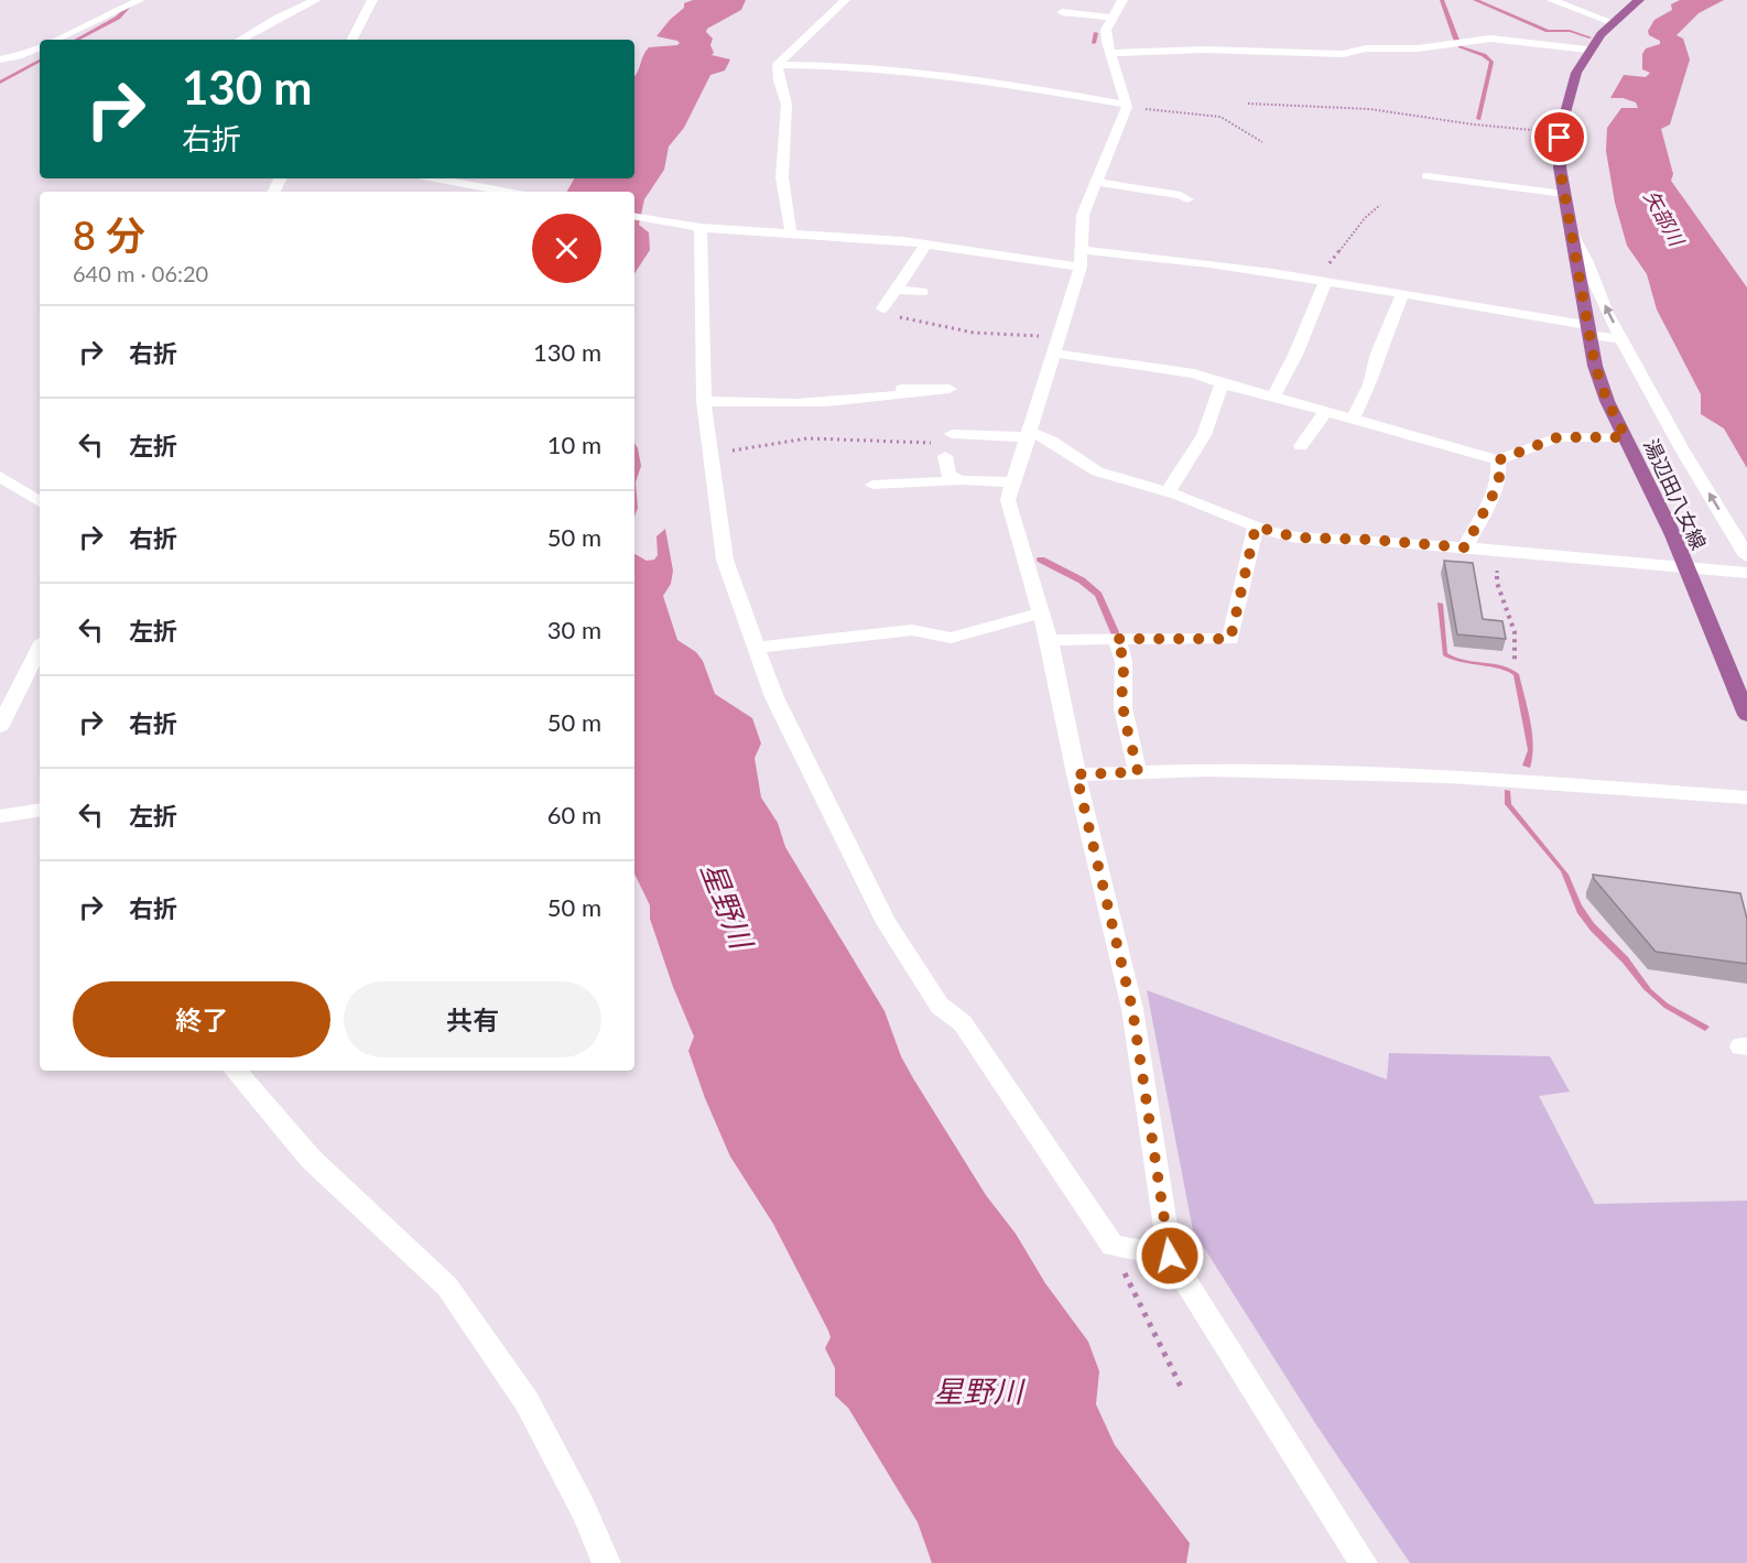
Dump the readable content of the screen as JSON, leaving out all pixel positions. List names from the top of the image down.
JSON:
{
  "streets": {
    "main road": ["湯辺田八女線"]
  },
  "water": ["矢部川", "星野川"],
  "page": {
    "turn": ["130 m", "右折"],
    "heading": ["8 分", "640 m · 06:20"],
    "list": [
      {
        "name": "右折",
        "value": "130 m"
      },
      {
        "name": "左折",
        "value": "10 m"
      },
      {
        "name": "右折",
        "value": "50 m"
      },
      {
        "name": "左折",
        "value": "30 m"
      },
      {
        "name": "右折",
        "value": "50 m"
      },
      {
        "name": "左折",
        "value": "60 m"
      },
      {
        "name": "右折",
        "value": "50 m"
      }
    ],
    "buttons": ["終了", "共有"]
  }
}
